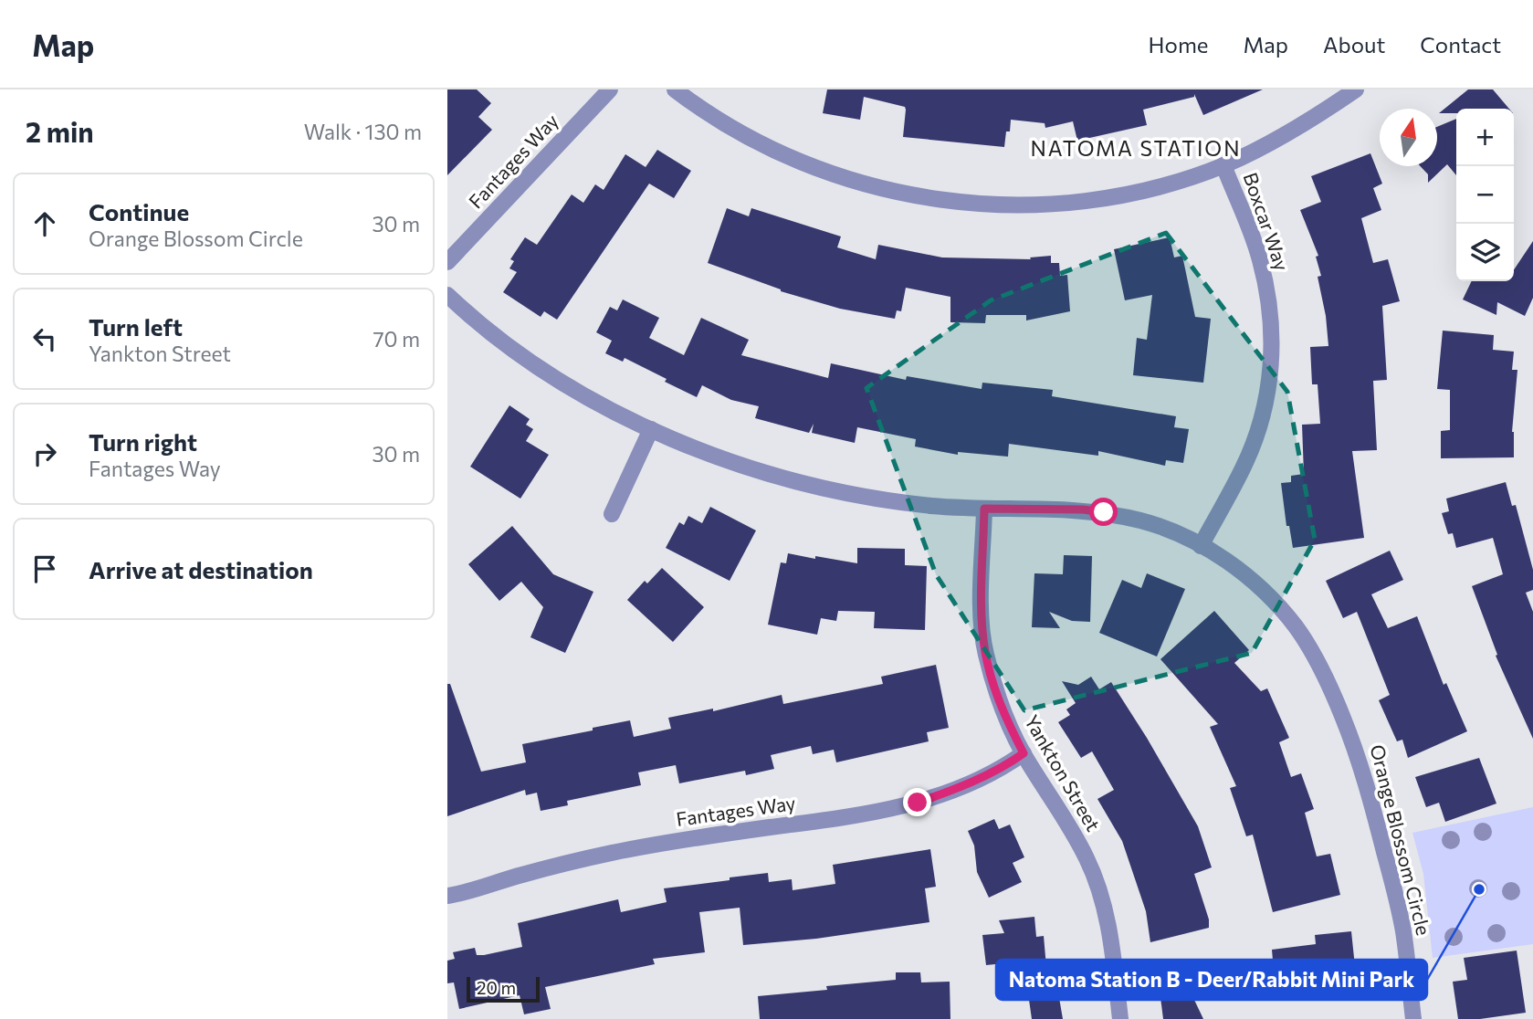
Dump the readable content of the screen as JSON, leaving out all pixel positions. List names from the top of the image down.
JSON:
{
  "streets": {
    "street": [
      "Fantages Way",
      "Boxcar Way",
      "Yankton Street",
      "Orange Blossom Circle"
    ]
  },
  "crossings": [
    ["Fantages Way", "Yankton Street"],
    ["Boxcar Way", "Orange Blossom Circle"],
    ["Yankton Street", "Orange Blossom Circle"]
  ],
  "districts": ["NATOMA STATION"],
  "places": ["Natoma Station B - Deer/Rabbit Mini Park"],
  "scale_bar": "20 m",
  "north": "top",
  "page": {
    "header": "Map",
    "nav": [
      "Home",
      "Map",
      "About",
      "Contact"
    ],
    "heading": ["2 min", "Walk · 130 m"],
    "map_buttons": ["+", "−"],
    "list": [
      ["Continue", "Orange Blossom Circle", "30 m"],
      ["Turn left", "Yankton Street", "70 m"],
      ["Turn right", "Fantages Way", "30 m"],
      "Arrive at destination"
    ],
    "scale": "20 m"
  }
}
